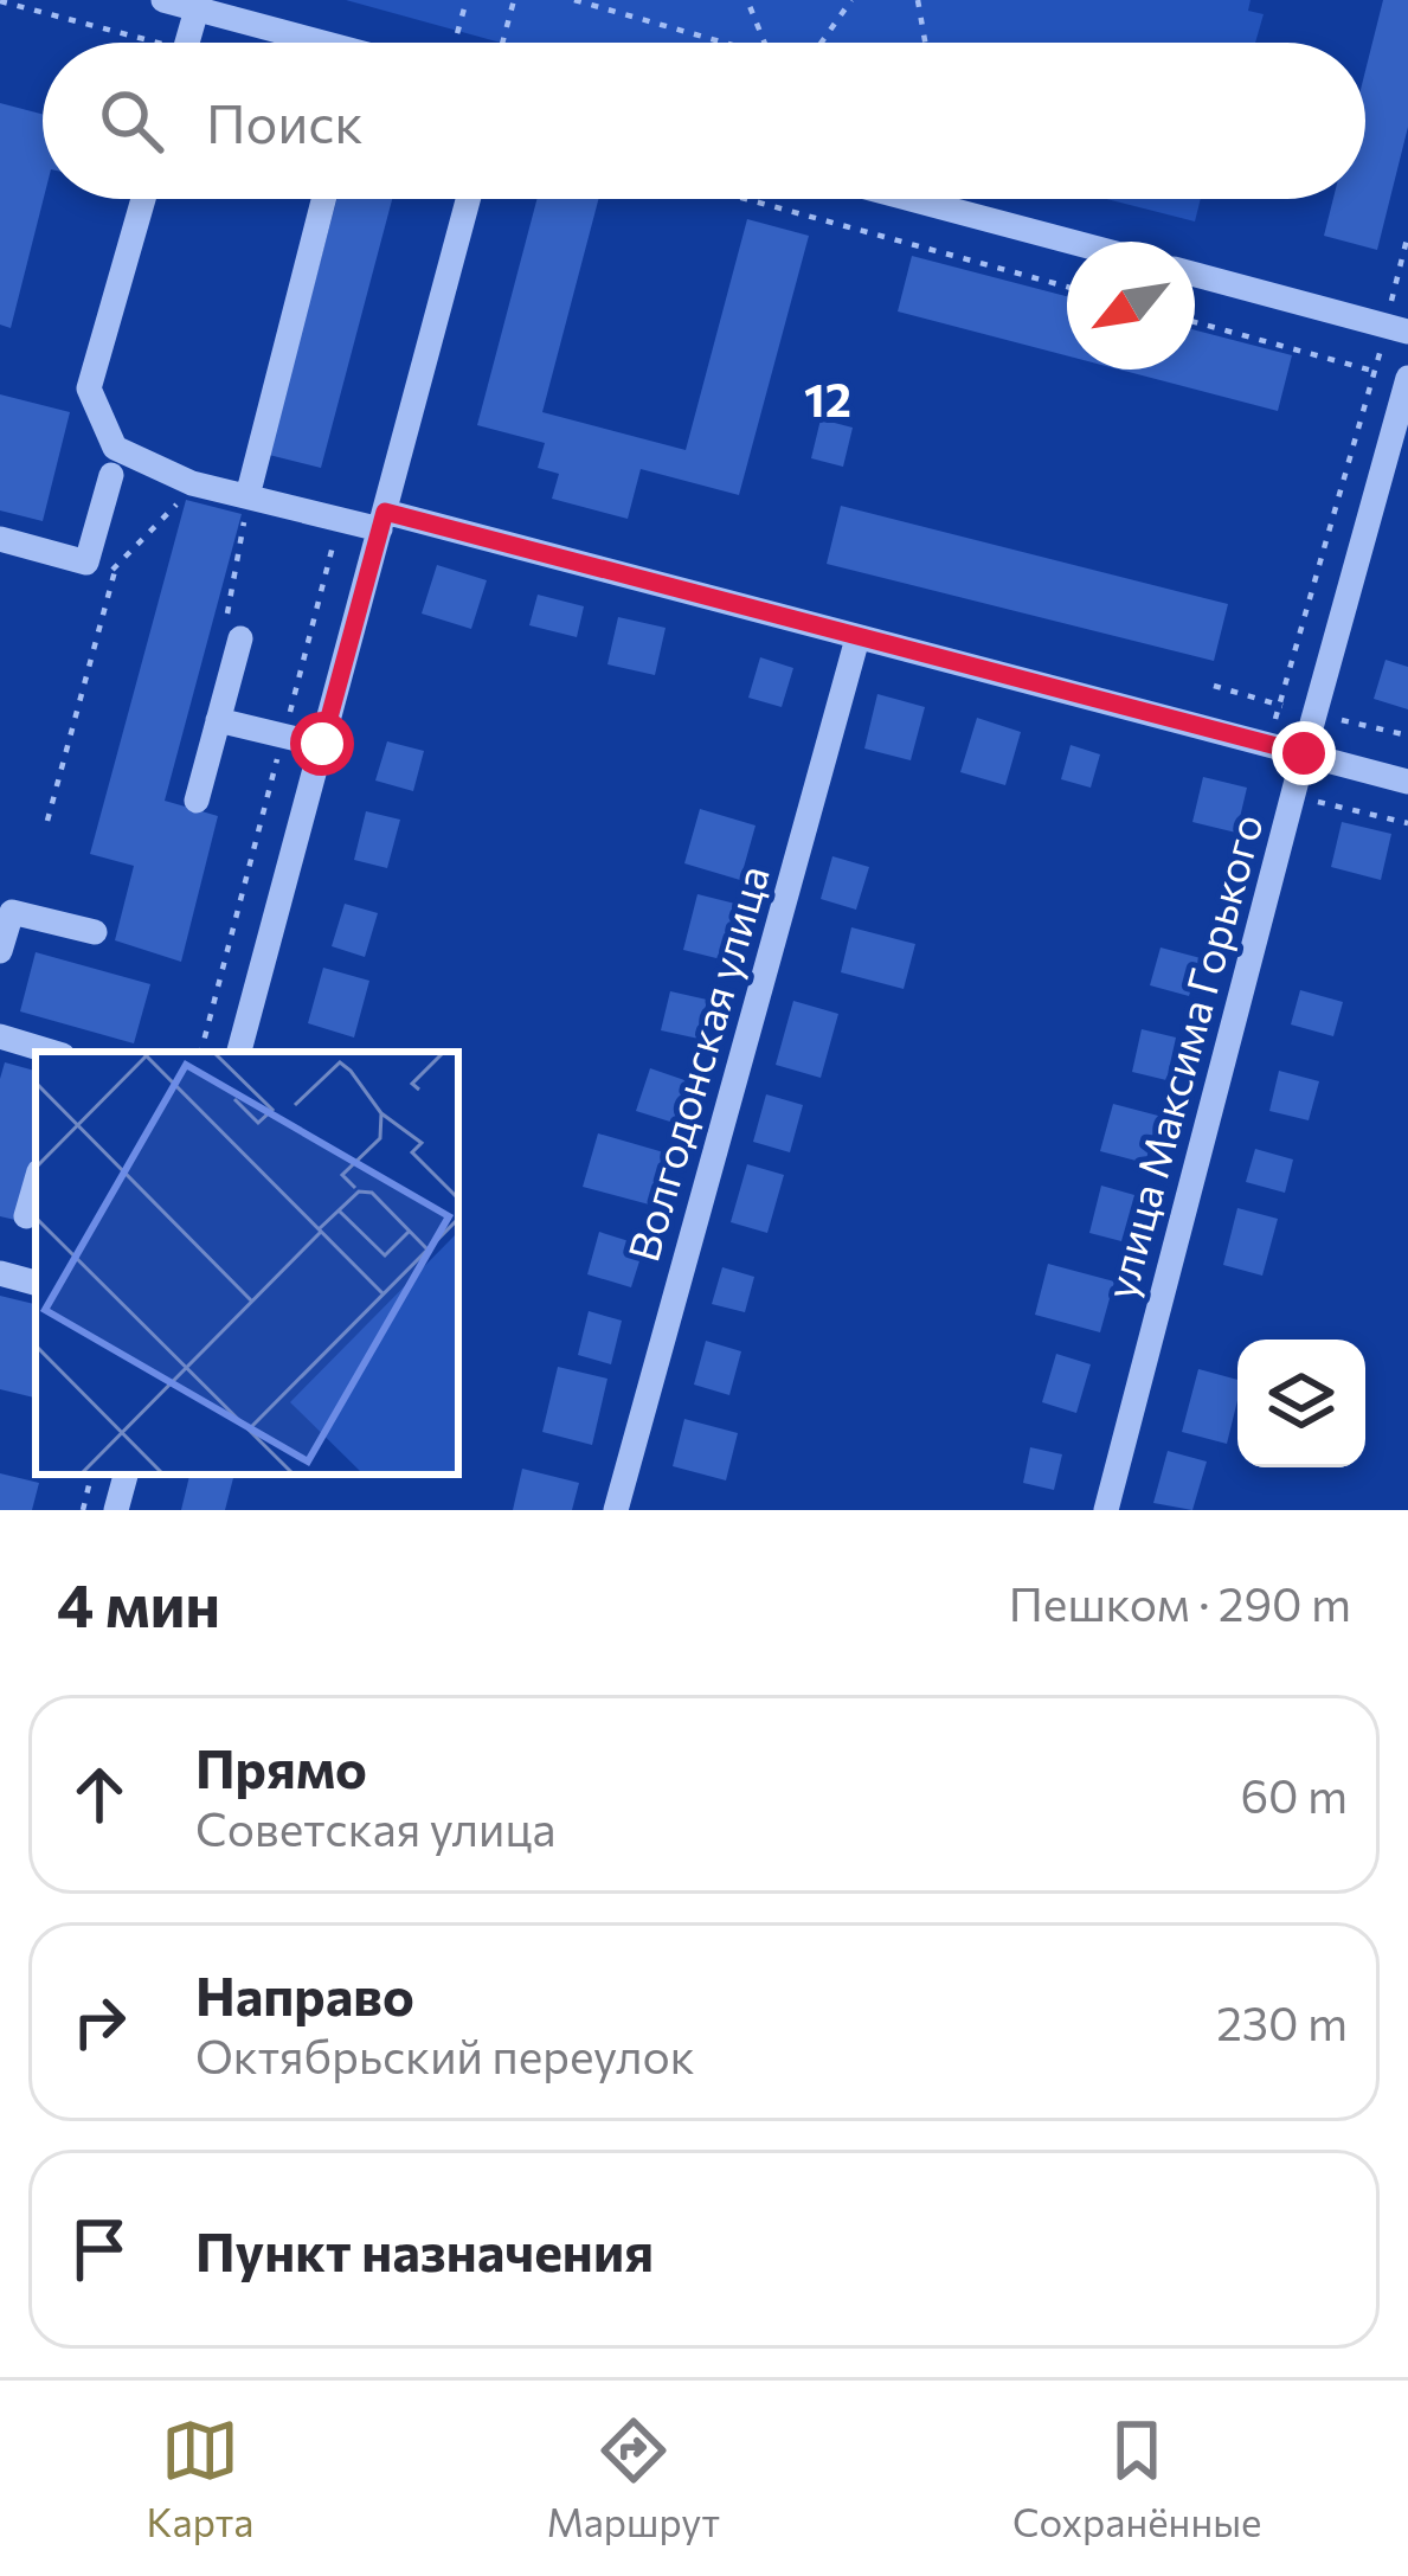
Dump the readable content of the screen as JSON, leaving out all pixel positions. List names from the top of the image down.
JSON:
{
  "streets": {
    "street": ["улица Максима Горького", "Волгодонская улица"]
  },
  "districts": ["12"],
  "north": "bottom left",
  "page": {
    "search": "Поиск",
    "heading": ["4 мин", "Пешком · 290 m"],
    "list": [
      ["Прямо", "Советская улица", "60 m"],
      ["Направо", "Октябрьский переулок", "230 m"],
      "Пункт назначения"
    ],
    "nav": ["Карта", "Маршрут", "Сохранённые"]
  }
}
